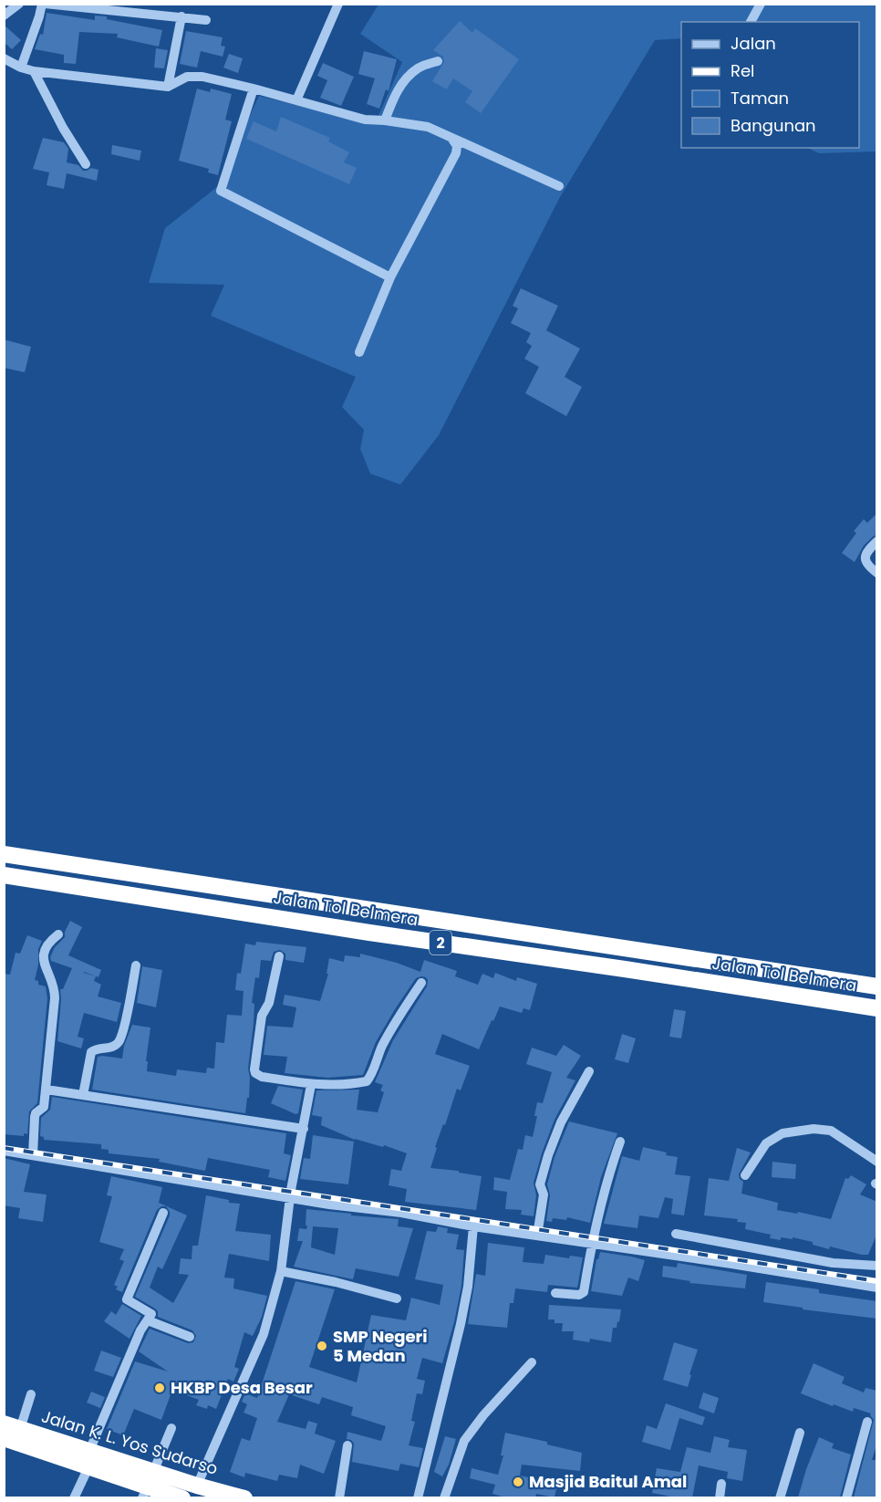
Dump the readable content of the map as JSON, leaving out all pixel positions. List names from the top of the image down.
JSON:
{
  "streets": {
    "highway": ["Jalan Tol Belmera", "2", "Jalan K. L. Yos Sudarso"]
  },
  "places": ["SMP Negeri 5 Medan", "HKBP Desa Besar", "Masjid Baitul Amal"],
  "legend": [
    "Jalan",
    "Rel",
    "Taman",
    "Bangunan"
  ]
}
